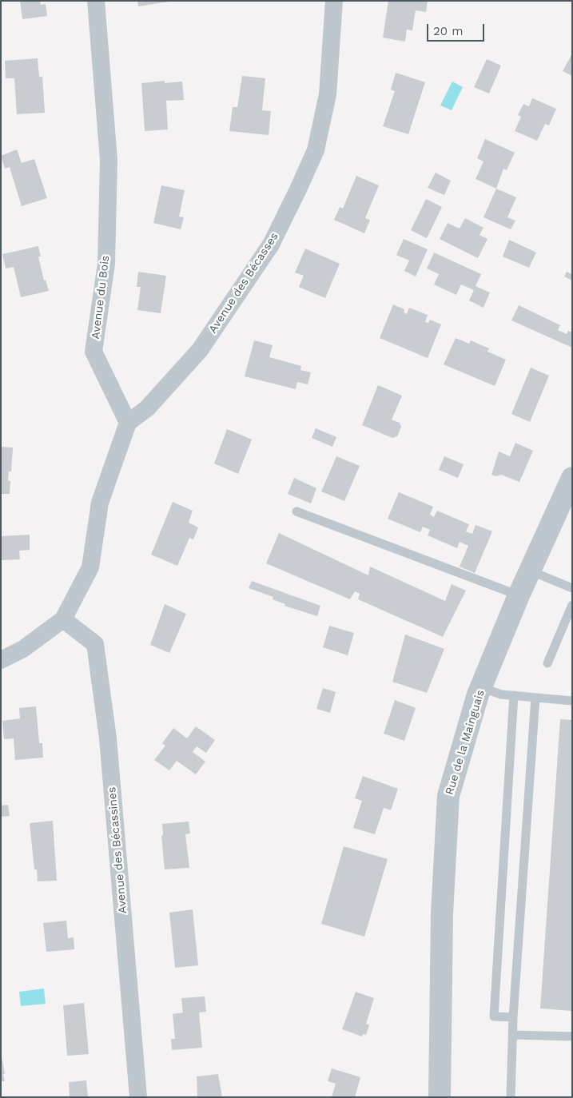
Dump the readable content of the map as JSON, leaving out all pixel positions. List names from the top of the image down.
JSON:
{
  "streets": {
    "street": [
      "Avenue des Bécasses",
      "Avenue du Bois",
      "Rue de la Mainguais",
      "Avenue des Bécassines"
    ]
  },
  "crossings": [
    ["Avenue des Bécasses", "Avenue du Bois"]
  ],
  "scale_bar": "20 m"
}
